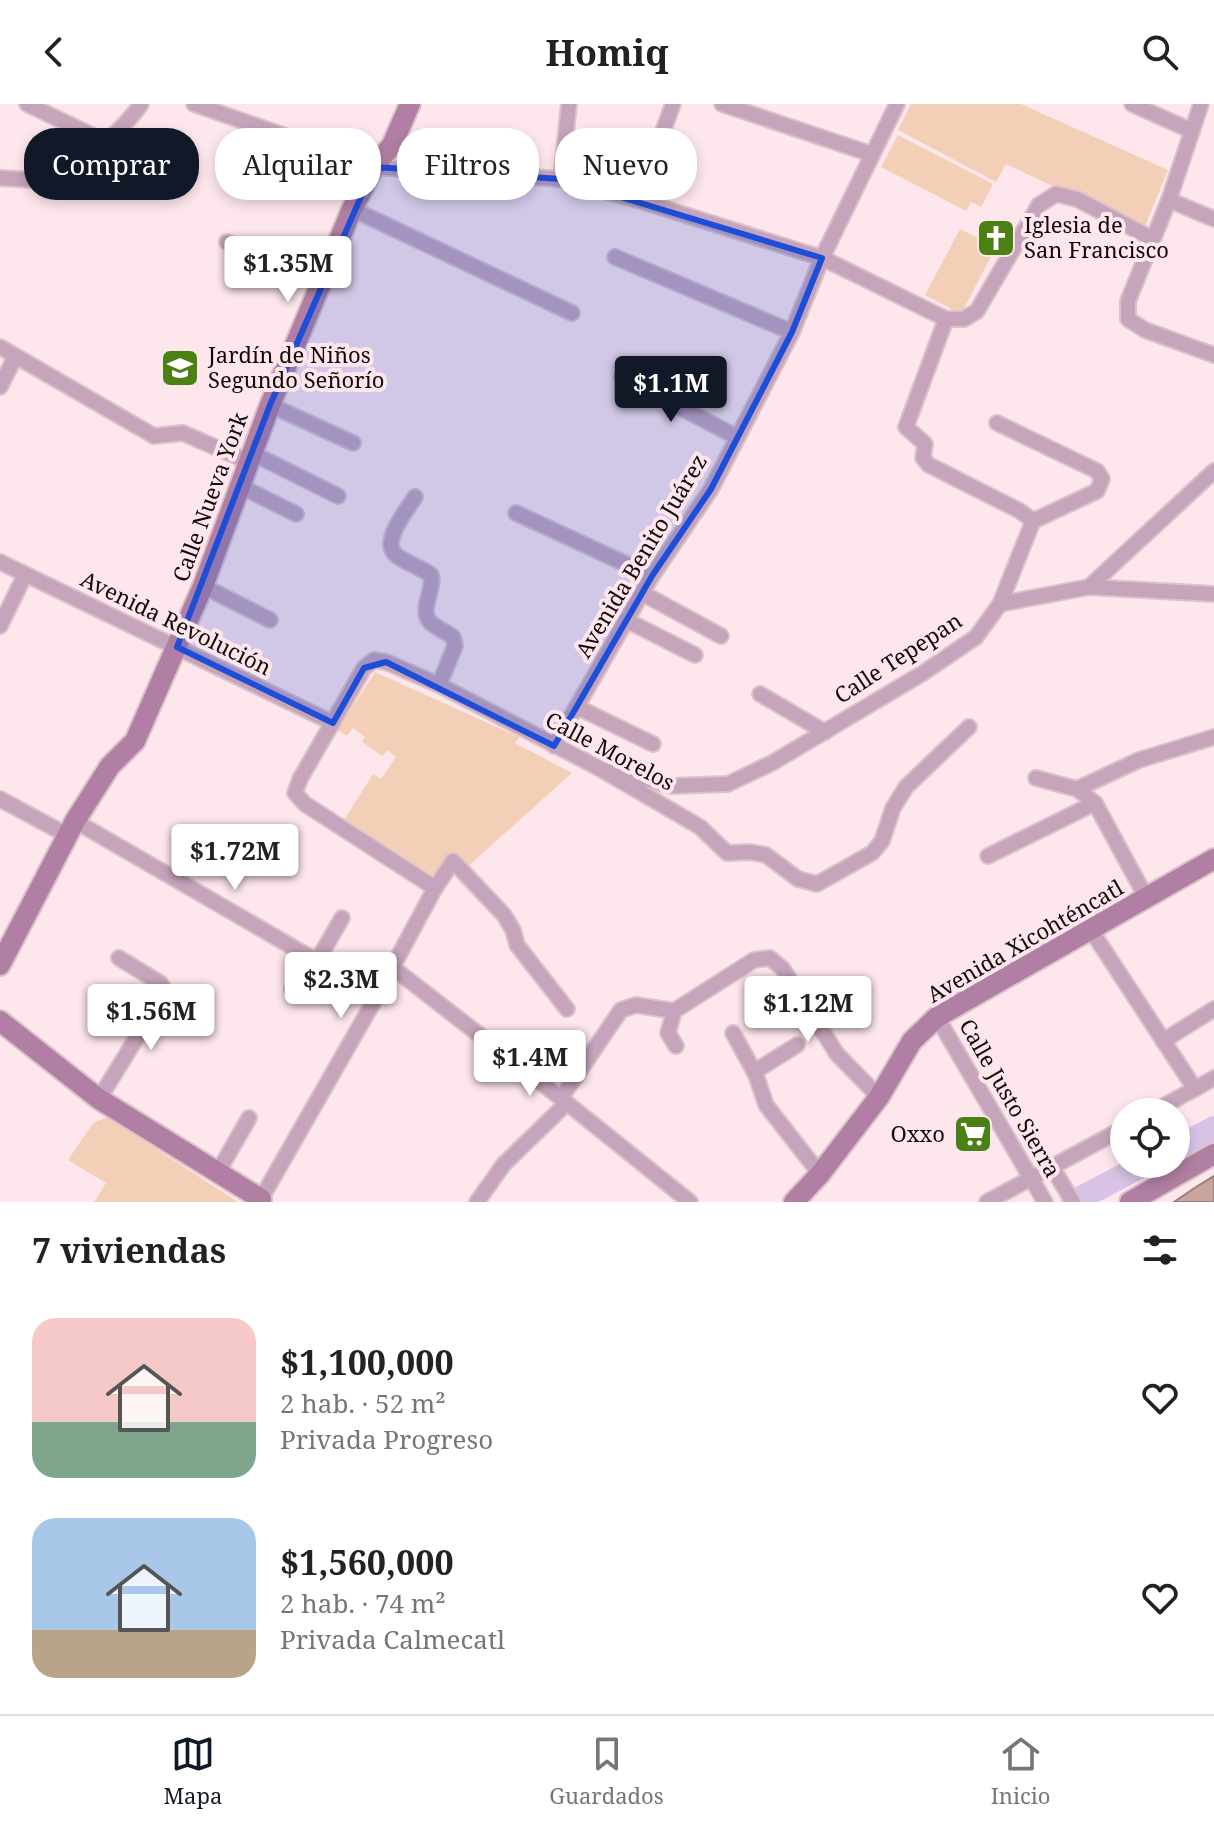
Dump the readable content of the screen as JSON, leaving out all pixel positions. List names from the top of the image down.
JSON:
{
  "streets": {
    "street": [
      "Calle Nueva York",
      "Avenida Benito Juárez",
      "Avenida Revolución",
      "Calle Tepepan",
      "Calle Morelos",
      "Avenida Xicohténcatl",
      "Calle Justo Sierra"
    ]
  },
  "crossings": [
    ["Calle Nueva York", "Avenida Revolución"],
    ["Avenida Benito Juárez", "Calle Morelos"],
    ["Avenida Revolución", "Calle Morelos"],
    ["Calle Tepepan", "Calle Morelos"],
    ["Avenida Xicohténcatl", "Calle Justo Sierra"]
  ],
  "places": {
    "church": ["Iglesia de San Francisco"],
    "school or university": ["Jardín de Niños Segundo Señorío"],
    "supermarket": ["Oxxo"]
  },
  "page": {
    "header": "Homiq",
    "chip": [
      "Comprar",
      "Alquilar",
      "Filtros",
      "Nuevo"
    ],
    "price": [
      "$1.35M",
      "$1.1M",
      "$1.72M",
      "$2.3M",
      "$1.12M",
      "$1.56M",
      "$1.4M"
    ],
    "heading": "7 viviendas",
    "list": [
      {
        "name": "$1,100,000",
        "note": "2 hab. · 52 m² · Privada Progreso"
      },
      {
        "name": "$1,560,000",
        "note": "2 hab. · 74 m² · Privada Calmecatl"
      }
    ],
    "tabs": ["Mapa", "Guardados", "Inicio"]
  }
}
